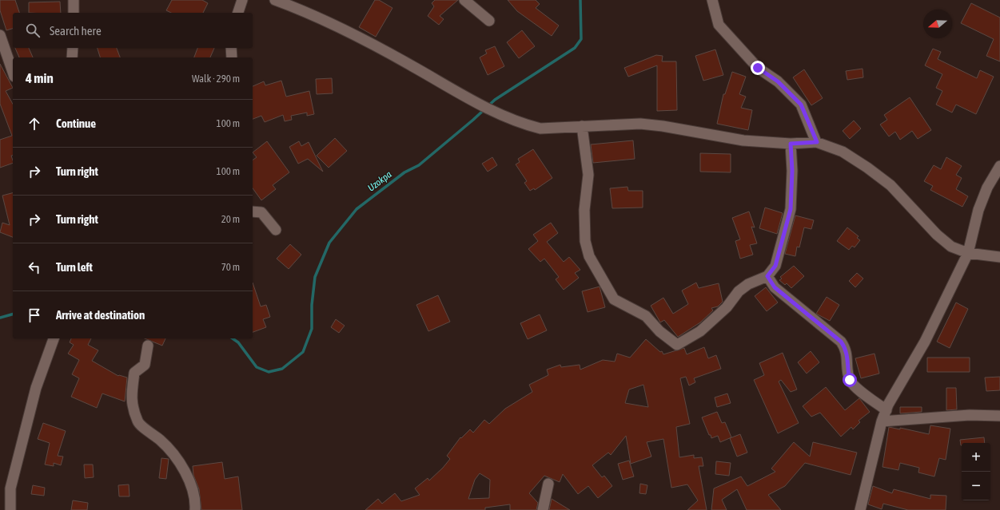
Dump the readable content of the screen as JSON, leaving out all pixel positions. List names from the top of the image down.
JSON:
{
  "water": ["Uzokpa"],
  "north": "left",
  "page": {
    "search": "Search here",
    "heading": ["4 min", "Walk · 290 m"],
    "list": [
      ["Continue", "100 m"],
      ["Turn right", "100 m"],
      ["Turn right", "20 m"],
      ["Turn left", "70 m"],
      "Arrive at destination"
    ],
    "map_buttons": ["+", "−"]
  }
}
